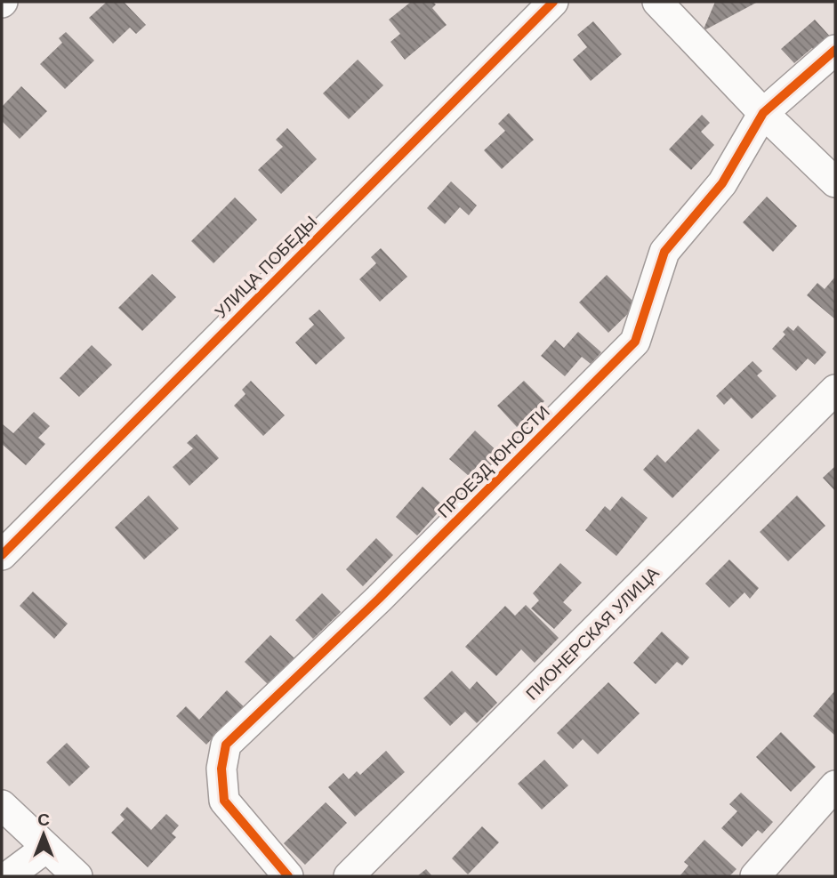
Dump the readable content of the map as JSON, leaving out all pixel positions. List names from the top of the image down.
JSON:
{
  "streets": {
    "street": ["УЛИЦА ПОБЕДЫ", "ПРОЕЗД ЮНОСТИ", "ПИОНЕРСКАЯ УЛИЦА"]
  },
  "north": "top"
}
